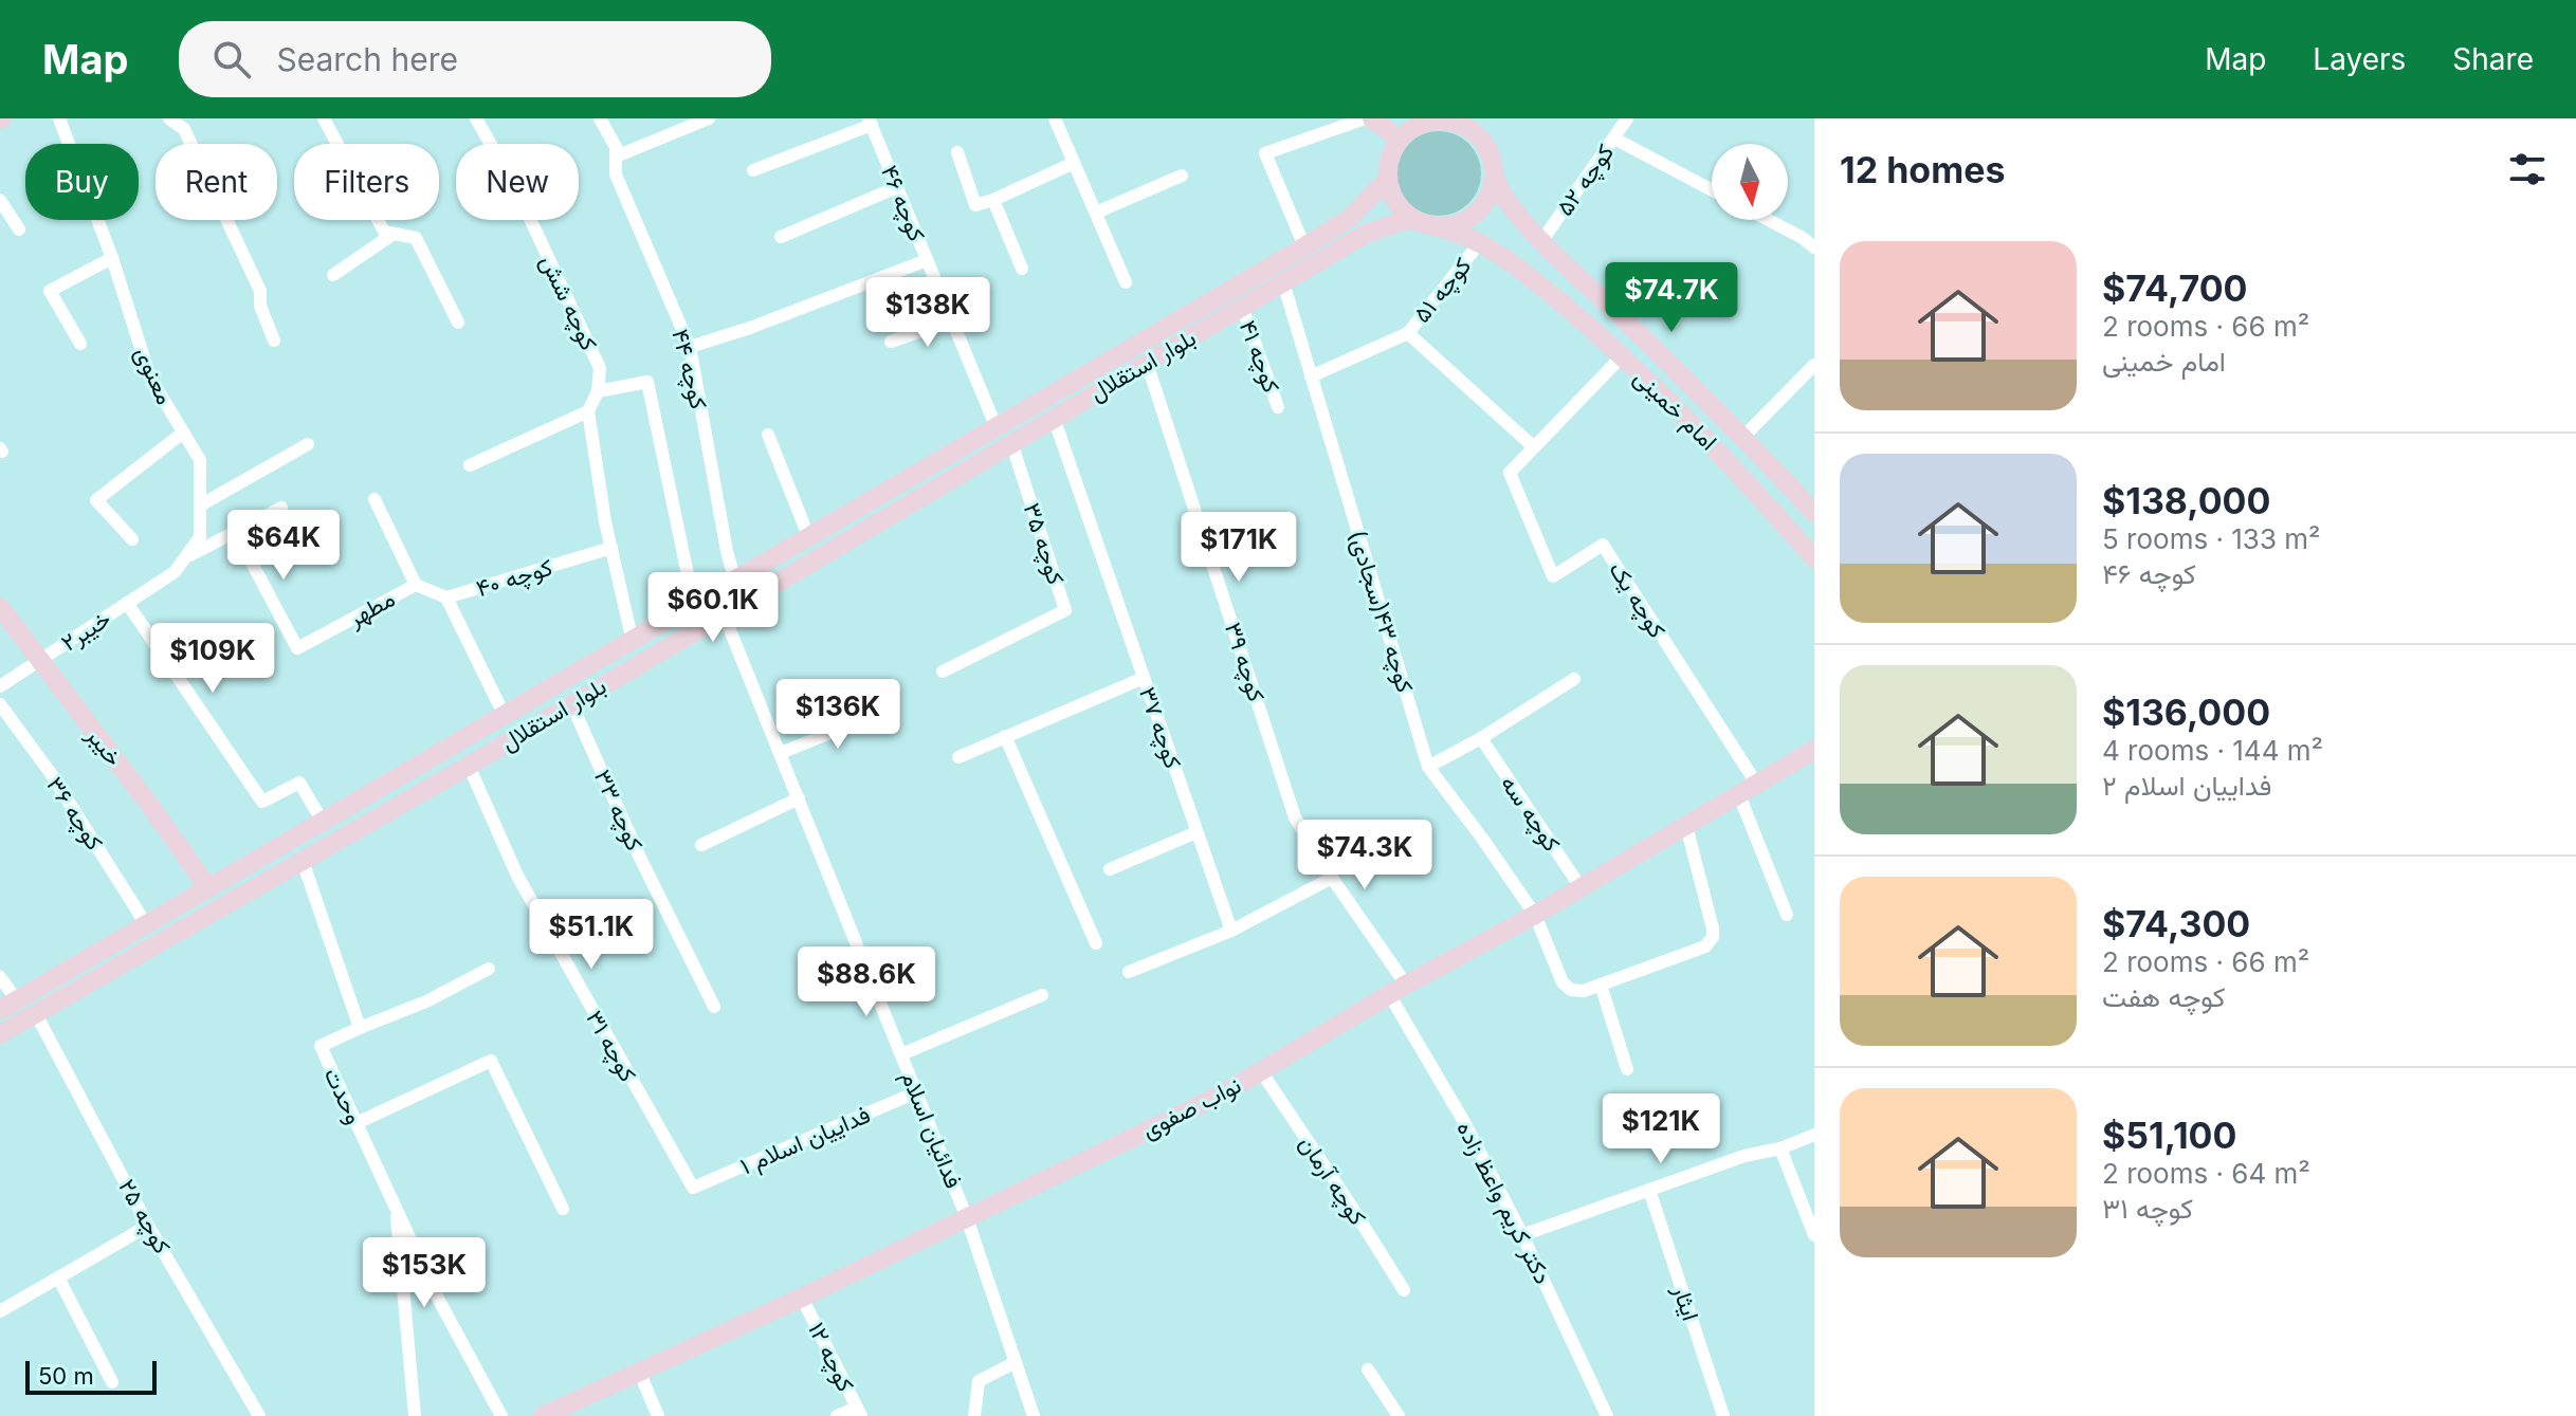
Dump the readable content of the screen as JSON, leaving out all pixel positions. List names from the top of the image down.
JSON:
{
  "streets": {
    "main road": [
      "بلوار استقلال",
      "امام خمینی",
      "خیبر",
      "نواب صفوی"
    ],
    "street": [
      "کوچه ۵۲",
      "کوچه ۴۶",
      "کوچه ۵۱",
      "کوچه شش",
      "کوچه ۴۱",
      "کوچه ۴۴",
      "معنوی",
      "کوچه ۳۵",
      "کوچه ۴۰",
      "کوچه یک",
      "مطهر",
      "کوچه ۴۳(سجادی)",
      "خیبر۲",
      "کوچه ۳۹",
      "کوچه ۳۷",
      "کوچه ۳۳",
      "کوچه ۳۶",
      "کوچه سه",
      "کوچه ۳۱",
      "وحدت",
      "فدائیان اسلام",
      "فداییان اسلام ۱",
      "کوچه آرمان",
      "دکتر کریم واعظ زاده",
      "کوچه ۲۵",
      "ایثار",
      "کوچه ۱۲"
    ]
  },
  "crossings": [
    ["کوچه ۵۲", "امام خمینی"],
    ["کوچه ۴۶", "بلوار استقلال"],
    ["کوچه ۴۶", "کوچه ۳۵"],
    ["کوچه ۵۱", "امام خمینی"],
    ["کوچه ۵۱", "کوچه ۴۳(سجادی)"],
    ["کوچه ۴۱", "بلوار استقلال"],
    ["بلوار استقلال", "کوچه ۴۴"],
    ["بلوار استقلال", "امام خمینی"],
    ["بلوار استقلال", "کوچه ۳۵"],
    ["بلوار استقلال", "کوچه ۴۰"],
    ["بلوار استقلال", "کوچه ۴۳(سجادی)"],
    ["بلوار استقلال", "کوچه ۳۹"],
    ["بلوار استقلال", "کوچه ۳۷"],
    ["بلوار استقلال", "خیبر"],
    ["بلوار استقلال", "کوچه ۳۳"],
    ["بلوار استقلال", "کوچه ۳۶"],
    ["بلوار استقلال", "کوچه ۳۱"],
    ["بلوار استقلال", "فدائیان اسلام"],
    ["بلوار استقلال", "کوچه ۲۵"],
    ["معنوی", "خیبر۲"],
    ["کوچه ۴۰", "مطهر"],
    ["کوچه یک", "نواب صفوی"],
    ["کوچه ۴۳(سجادی)", "نواب صفوی"],
    ["خیبر۲", "خیبر"],
    ["کوچه ۳۹", "دکتر کریم واعظ زاده"],
    ["کوچه سه", "نواب صفوی"],
    ["کوچه ۳۱", "فداییان اسلام ۱"],
    ["نواب صفوی", "فدائیان اسلام"],
    ["نواب صفوی", "کوچه آرمان"],
    ["نواب صفوی", "دکتر کریم واعظ زاده"],
    ["نواب صفوی", "کوچه ۱۲"],
    ["فدائیان اسلام", "فداییان اسلام ۱"]
  ],
  "scale_bar": "50 m",
  "north": "bottom",
  "page": {
    "header": "Map",
    "search": "Search here",
    "nav": ["Map", "Layers", "Share"],
    "heading": "12 homes",
    "chip": [
      "Buy",
      "Rent",
      "Filters",
      "New"
    ],
    "list": [
      {
        "name": "$74,700",
        "note": "2 rooms · 66 m² · امام خمینی"
      },
      {
        "name": "$138,000",
        "note": "5 rooms · 133 m² · کوچه ۴۶"
      },
      {
        "name": "$136,000",
        "note": "4 rooms · 144 m² · فداییان اسلام ۲"
      },
      {
        "name": "$74,300",
        "note": "2 rooms · 66 m² · کوچه هفت"
      },
      {
        "name": "$51,100",
        "note": "2 rooms · 64 m² · کوچه ۳۱"
      }
    ],
    "price": [
      "$74.7K",
      "$138K",
      "$64K",
      "$171K",
      "$60.1K",
      "$109K",
      "$136K",
      "$74.3K",
      "$51.1K",
      "$88.6K",
      "$121K",
      "$153K"
    ],
    "scale": "50 m"
  }
}
